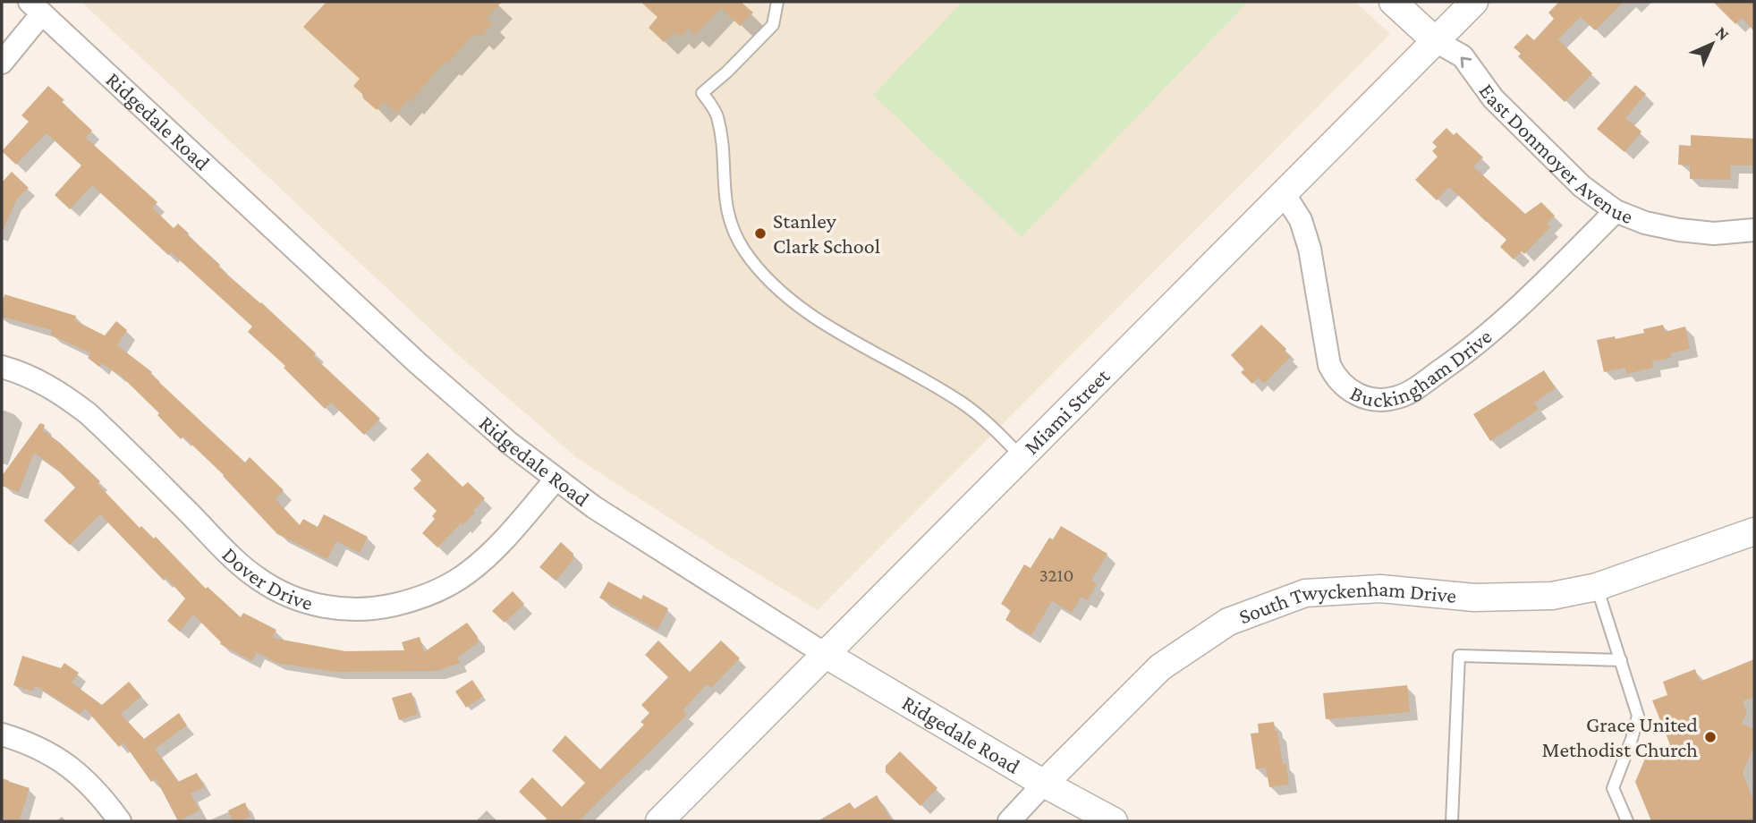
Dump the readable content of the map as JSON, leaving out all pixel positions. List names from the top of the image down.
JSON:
{
  "streets": {
    "street": [
      "Ridgedale Road",
      "East Donmoyer Avenue",
      "Buckingham Drive",
      "Miami Street",
      "Dover Drive",
      "South Twyckenham Drive"
    ]
  },
  "crossings": [
    ["Ridgedale Road", "Miami Street"],
    ["Ridgedale Road", "Dover Drive"],
    ["Ridgedale Road", "South Twyckenham Drive"],
    ["East Donmoyer Avenue", "Buckingham Drive"],
    ["East Donmoyer Avenue", "Miami Street"],
    ["Buckingham Drive", "Miami Street"]
  ],
  "one_way": ["East Donmoyer Avenue"],
  "places": ["Stanley Clark School", "Grace United Methodist Church"],
  "house_numbers": ["3210"],
  "north": "top right"
}
